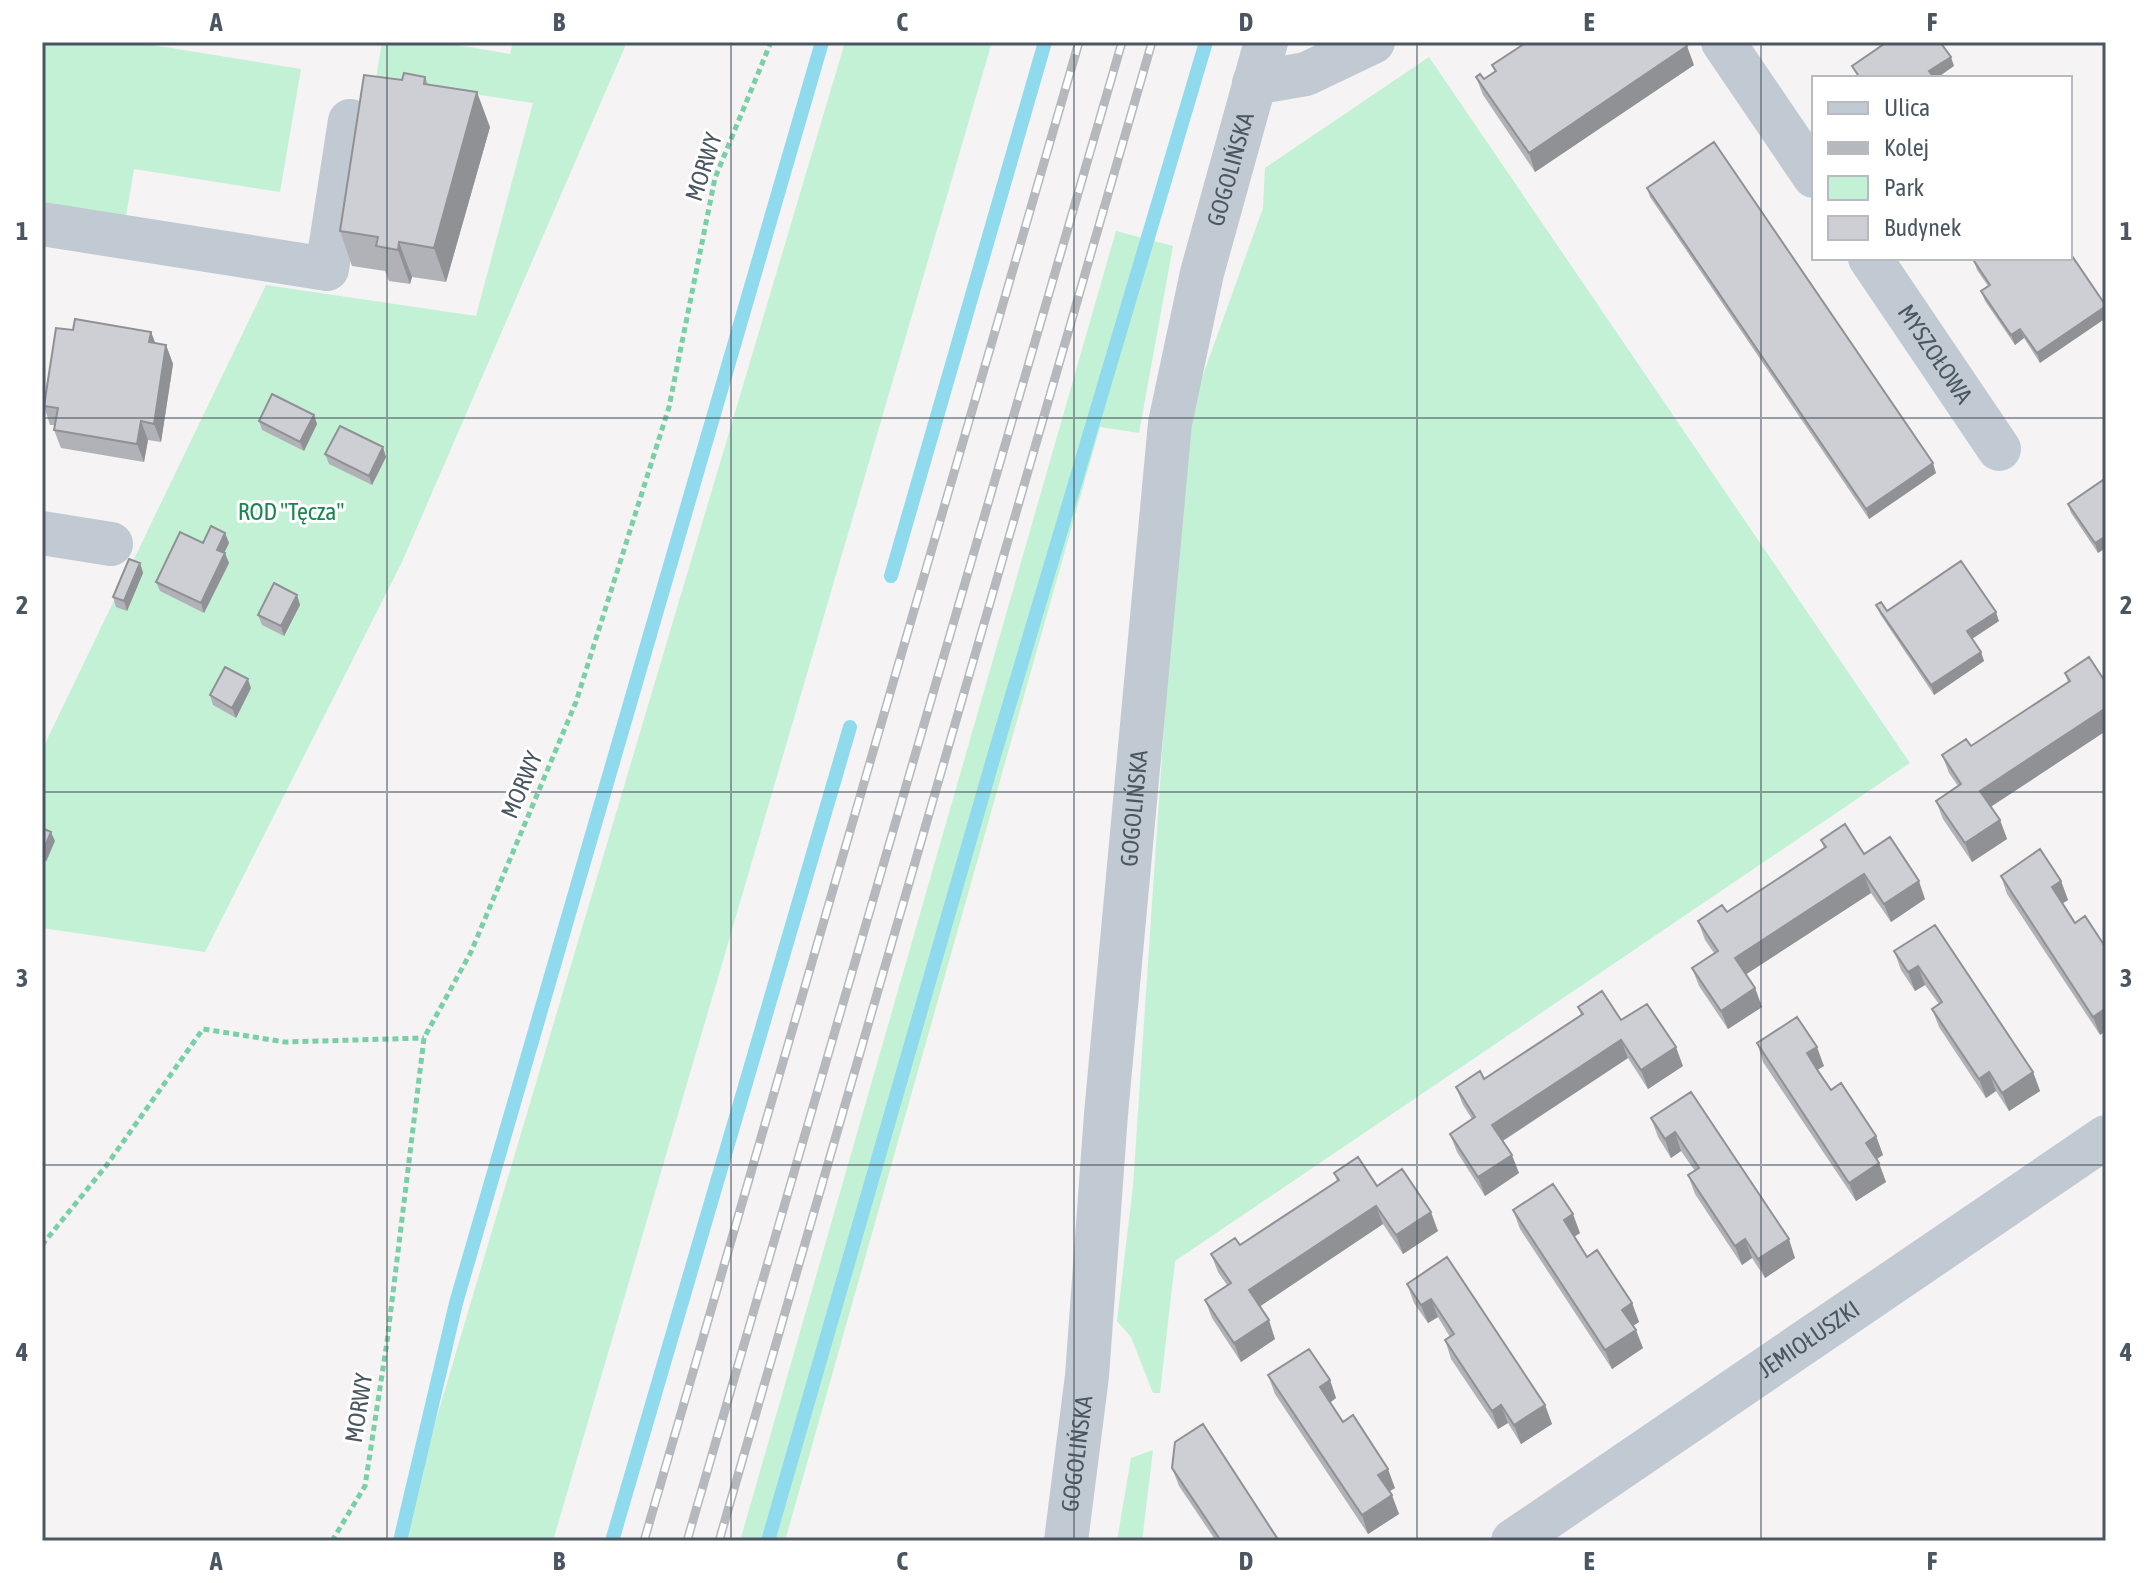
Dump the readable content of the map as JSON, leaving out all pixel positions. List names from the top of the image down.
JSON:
{
  "streets": {
    "street": ["GOGOLIŃSKA", "MYSZOŁOWA", "JEMIOŁUSZKI"],
    "path": ["MORWY"]
  },
  "parks": ["ROD \"Tęcza\""],
  "legend": [
    "Ulica",
    "Kolej",
    "Park",
    "Budynek"
  ],
  "grid": {
    "columns": [
      "A",
      "B",
      "C",
      "D",
      "E",
      "F"
    ],
    "rows": [
      "1",
      "2",
      "3",
      "4"
    ]
  }
}
